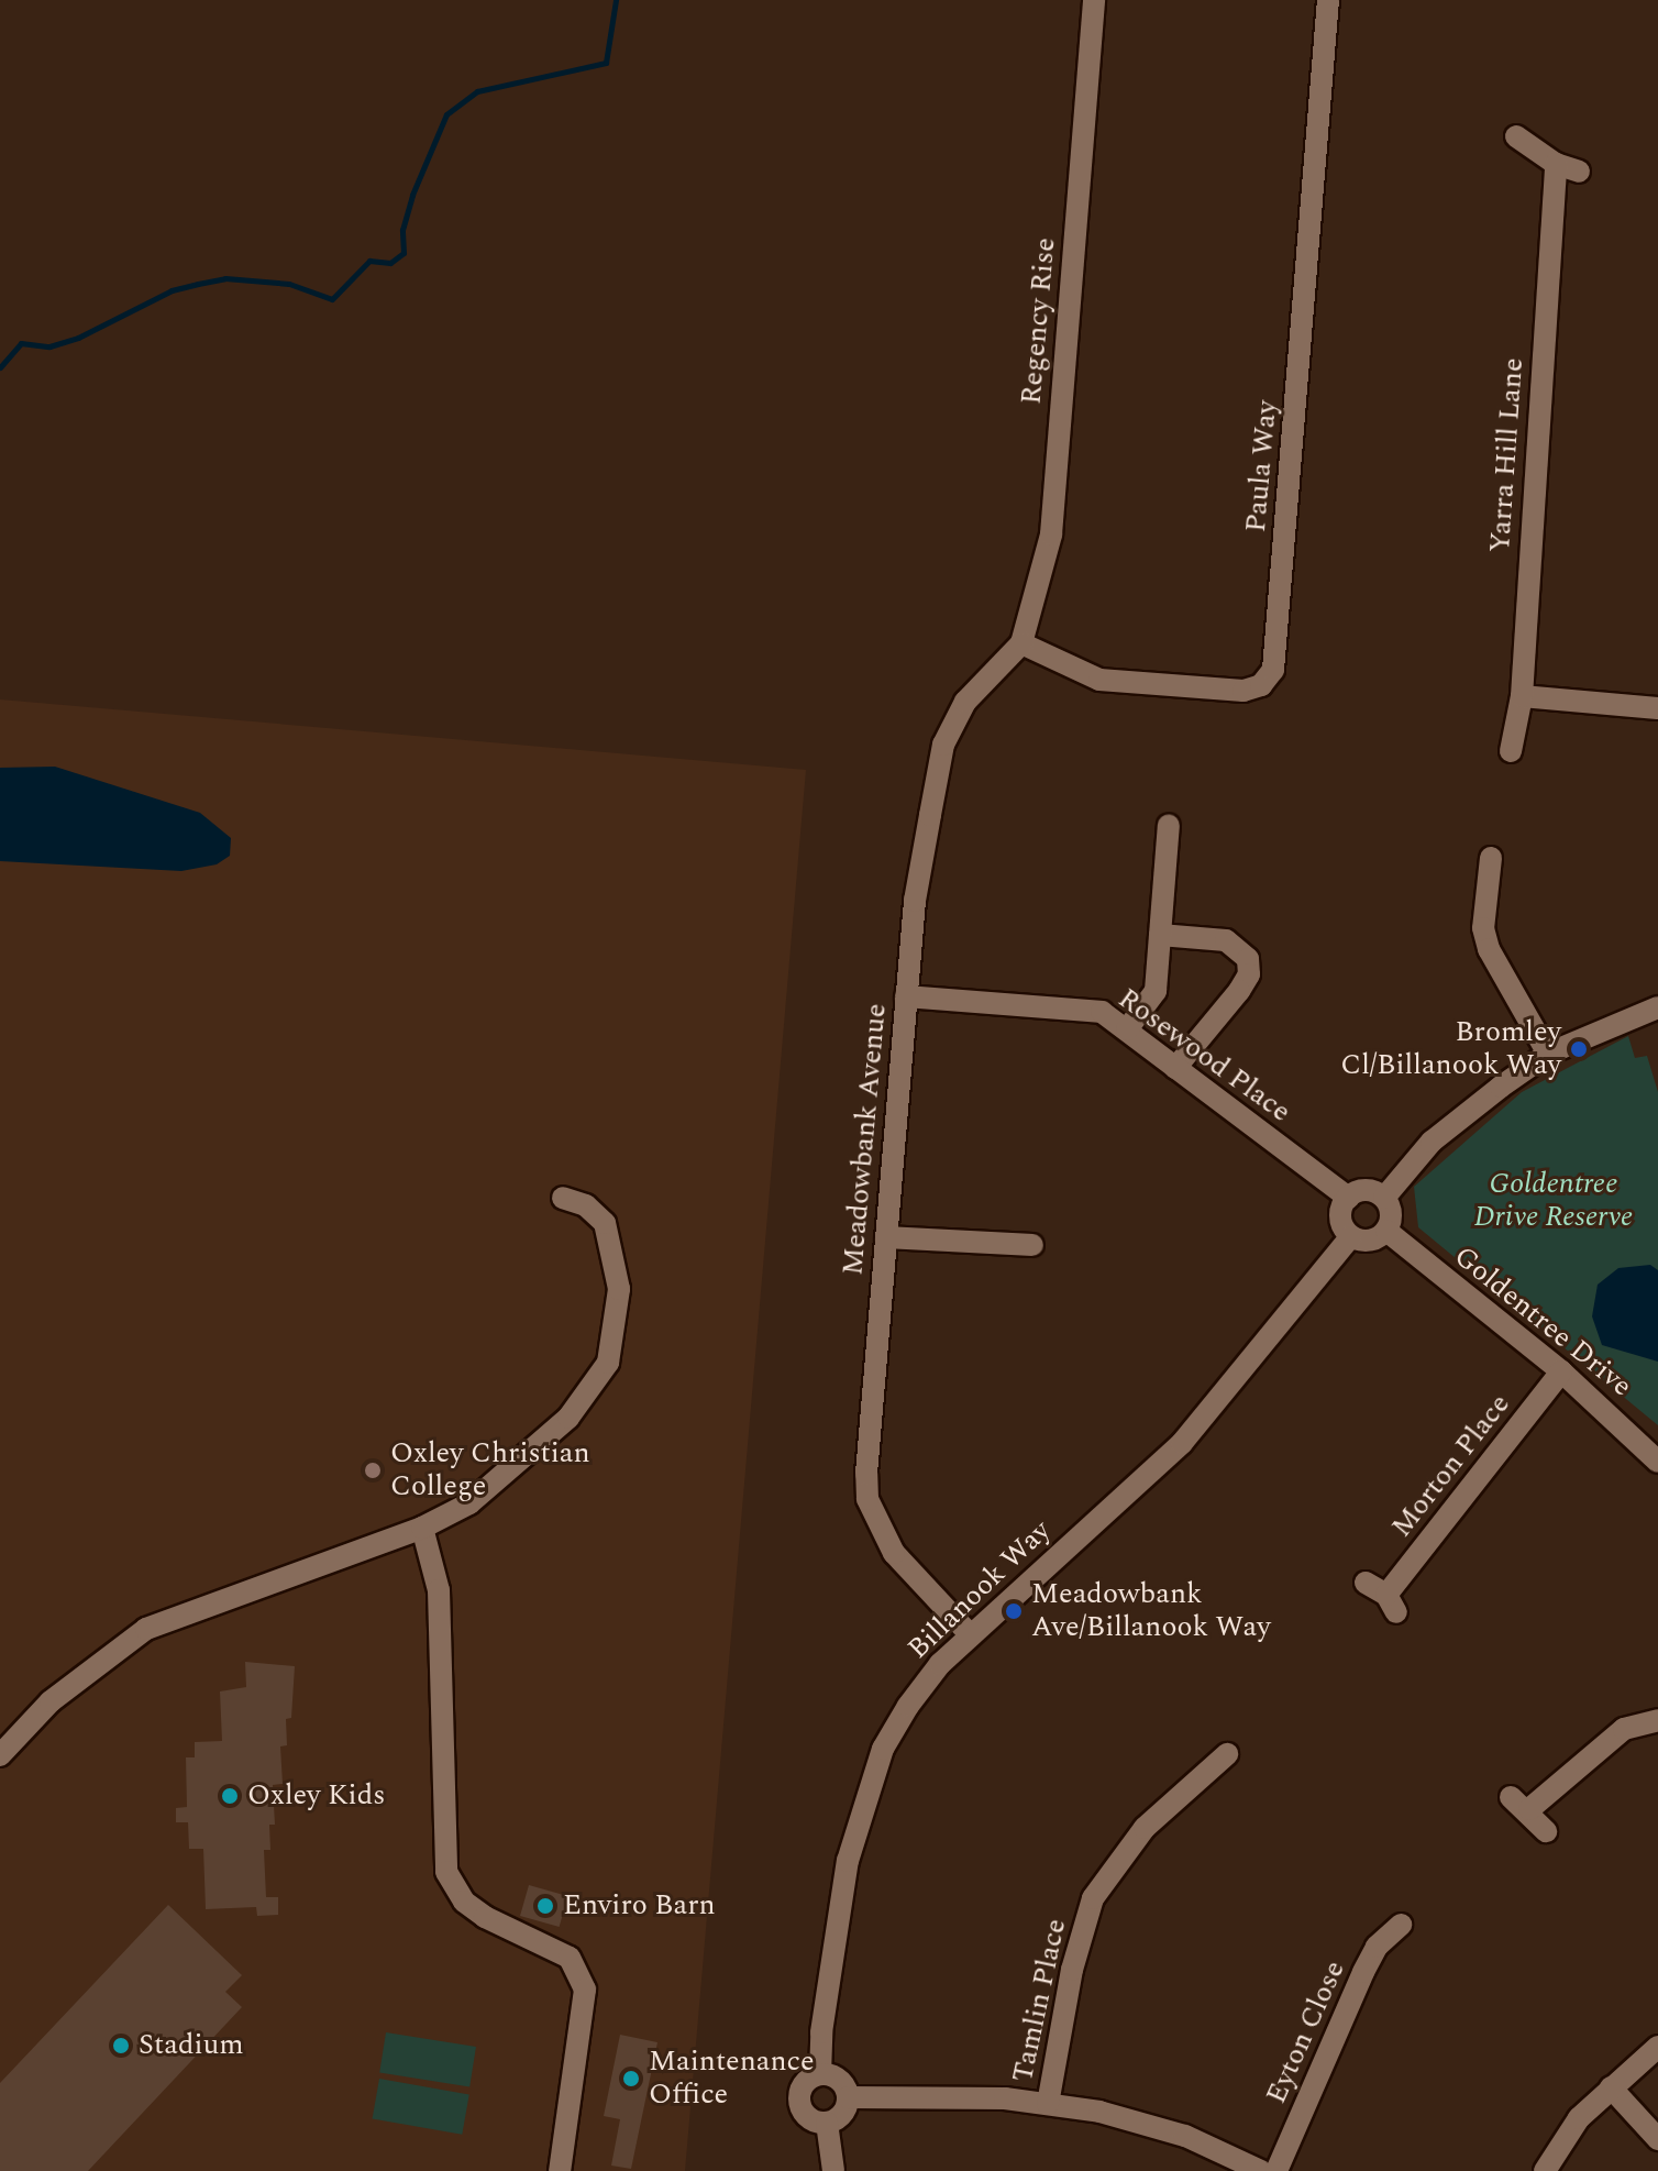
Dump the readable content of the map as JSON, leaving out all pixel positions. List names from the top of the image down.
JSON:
{
  "streets": {
    "street": [
      "Regency Rise",
      "Yarra Hill Lane",
      "Paula Way",
      "Rosewood Place",
      "Meadowbank Avenue",
      "Goldentree Drive",
      "Morton Place",
      "Billanook Way",
      "Tamlin Place",
      "Eyton Close"
    ]
  },
  "crossings": [
    ["Regency Rise", "Paula Way"],
    ["Regency Rise", "Meadowbank Avenue"],
    ["Paula Way", "Meadowbank Avenue"],
    ["Rosewood Place", "Meadowbank Avenue"],
    ["Rosewood Place", "Goldentree Drive"],
    ["Rosewood Place", "Billanook Way"],
    ["Meadowbank Avenue", "Billanook Way"],
    ["Goldentree Drive", "Morton Place"],
    ["Goldentree Drive", "Billanook Way"]
  ],
  "parks": ["Goldentree Drive Reserve"],
  "places": [
    "Bromley Cl/Billanook Way",
    "Oxley Christian College",
    "Meadowbank Ave/Billanook Way",
    "Oxley Kids",
    "Enviro Barn",
    "Stadium",
    "Maintenance Office"
  ]
}
